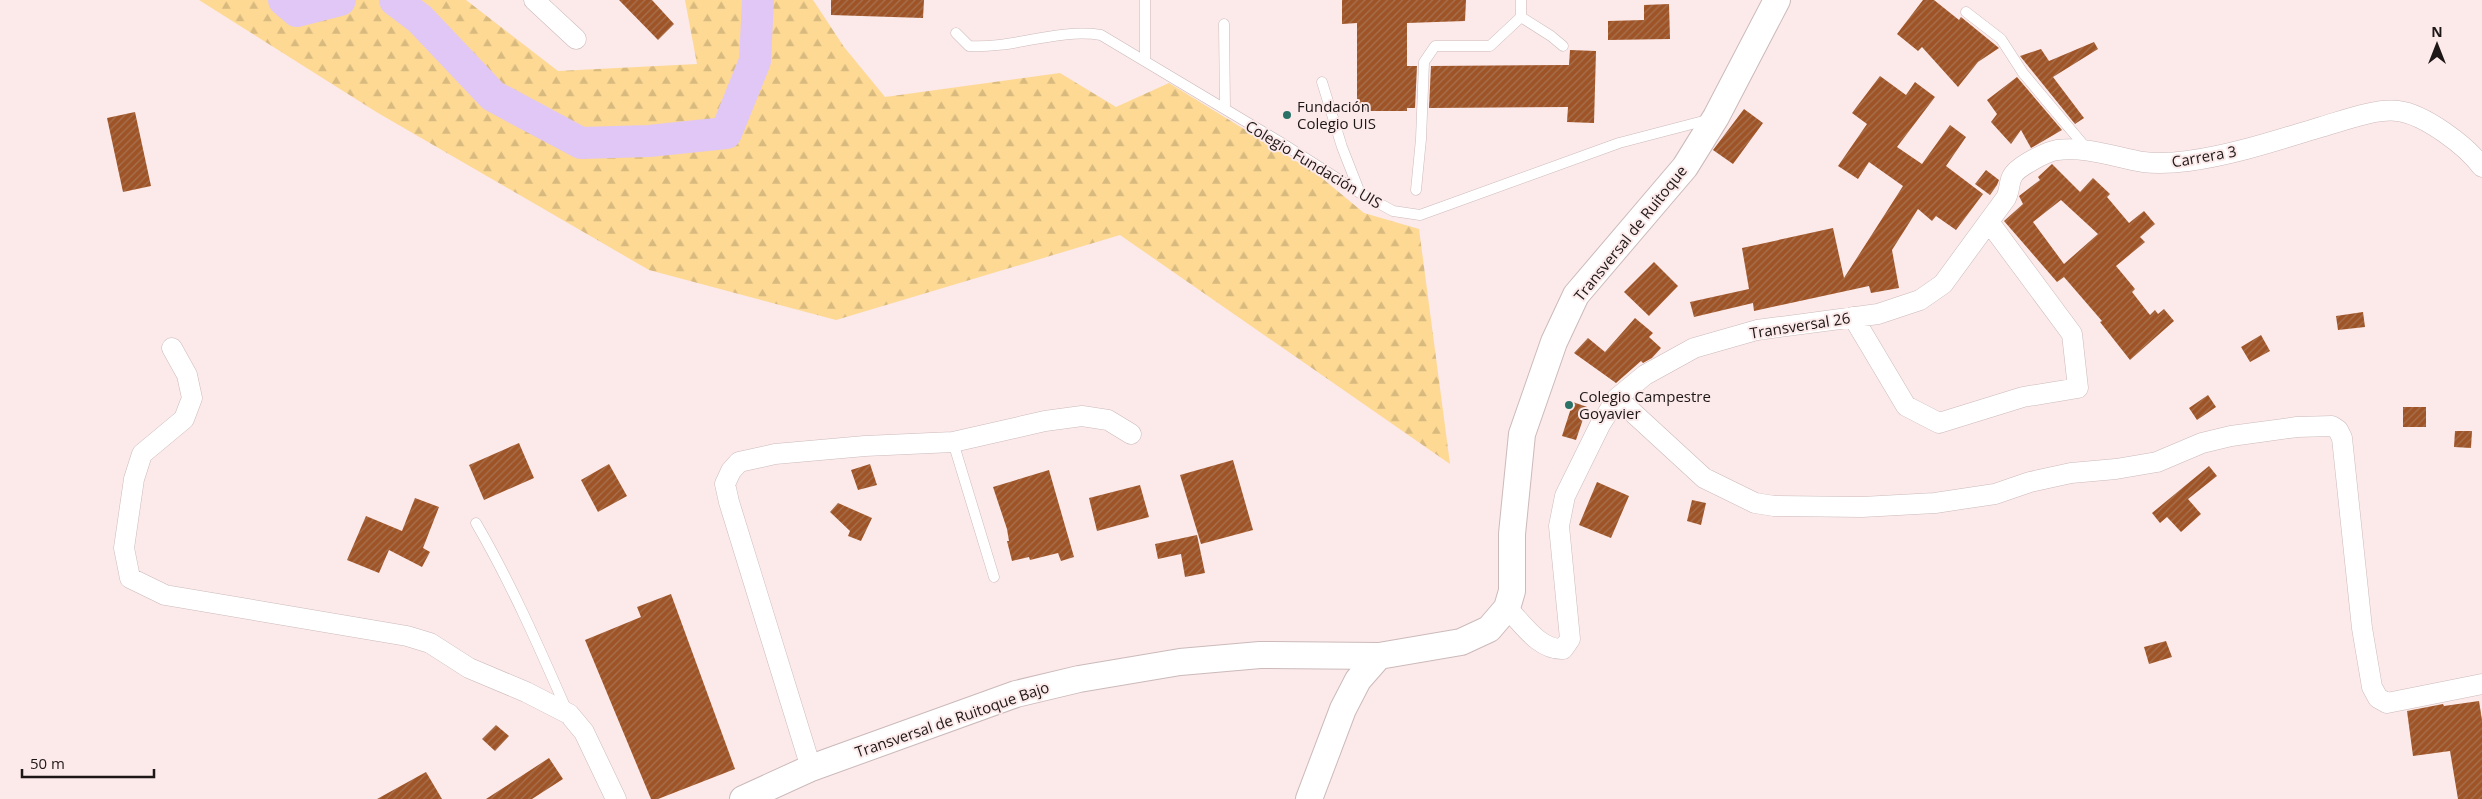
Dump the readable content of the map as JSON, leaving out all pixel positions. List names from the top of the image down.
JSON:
{
  "streets": {
    "street": [
      "Carrera 3",
      "Transversal de Ruitoque",
      "Transversal 26",
      "Transversal de Ruitoque Bajo"
    ],
    "lane": ["Colegio Fundación UIS"]
  },
  "crossings": [
    ["Carrera 3", "Transversal 26"],
    ["Colegio Fundación UIS", "Transversal de Ruitoque"],
    ["Transversal de Ruitoque", "Transversal 26"],
    ["Transversal de Ruitoque", "Transversal de Ruitoque Bajo"]
  ],
  "places": ["Fundación Colegio UIS", "Colegio Campestre Goyavier"],
  "scale_bar": "50 m",
  "north": "top"
}
